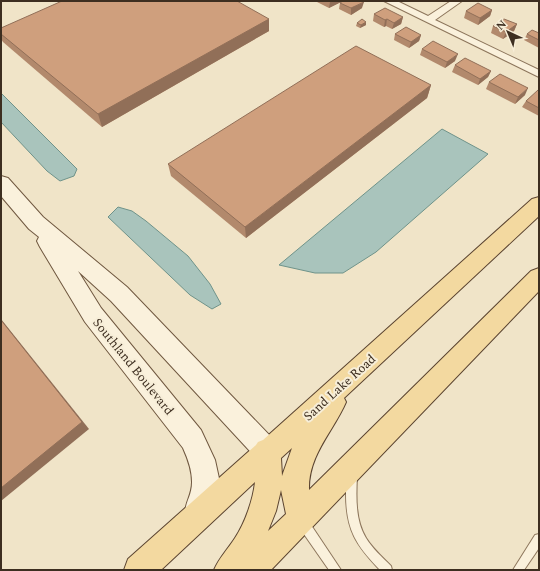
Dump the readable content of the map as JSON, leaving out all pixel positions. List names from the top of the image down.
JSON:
{
  "streets": {
    "main road": ["Sand Lake Road"],
    "street": ["Southland Boulevard"]
  },
  "crossings": [
    ["Southland Boulevard", "Sand Lake Road"]
  ],
  "north": "top left"
}
